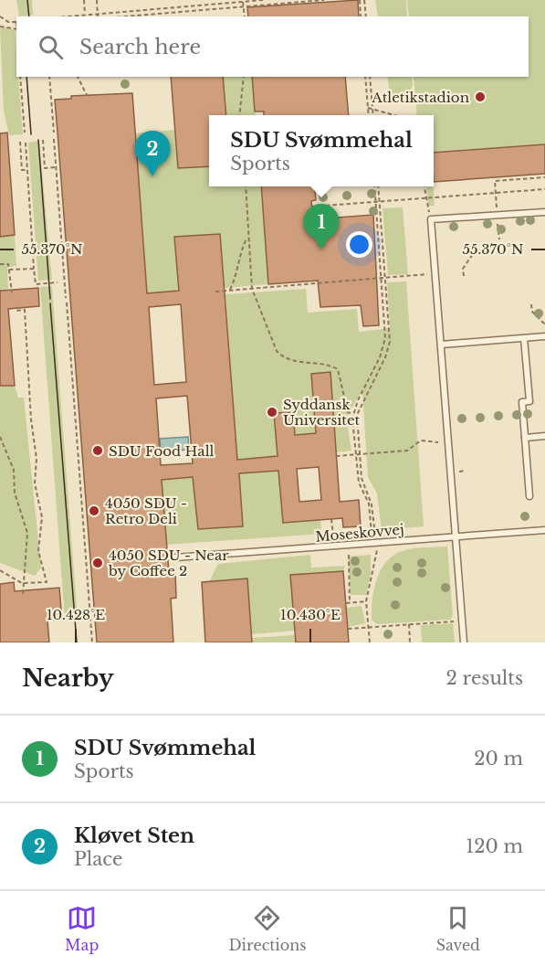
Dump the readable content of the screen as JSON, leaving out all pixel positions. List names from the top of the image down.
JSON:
{
  "streets": {
    "lane": ["Moseskovvej"]
  },
  "places": [
    "Atletikstadion",
    "Syddansk Universitet",
    "SDU Food Hall",
    "4050 SDU - Retro Deli",
    "4050 SDU - Near by Coffee 2"
  ],
  "page": {
    "search": "Search here",
    "popup": ["SDU Svømmehal", "Sports"],
    "pins": ["2", "1"],
    "heading": ["Nearby", "2 results"],
    "list": [
      {
        "mark": "1",
        "name": "SDU Svømmehal",
        "note": "Sports",
        "value": "20 m"
      },
      {
        "mark": "2",
        "name": "Kløvet Sten",
        "note": "Place",
        "value": "120 m"
      }
    ],
    "nav": ["Map", "Directions", "Saved"]
  },
  "coordinates": ["55.370°N", "10.428°E", "10.430°E"]
}
